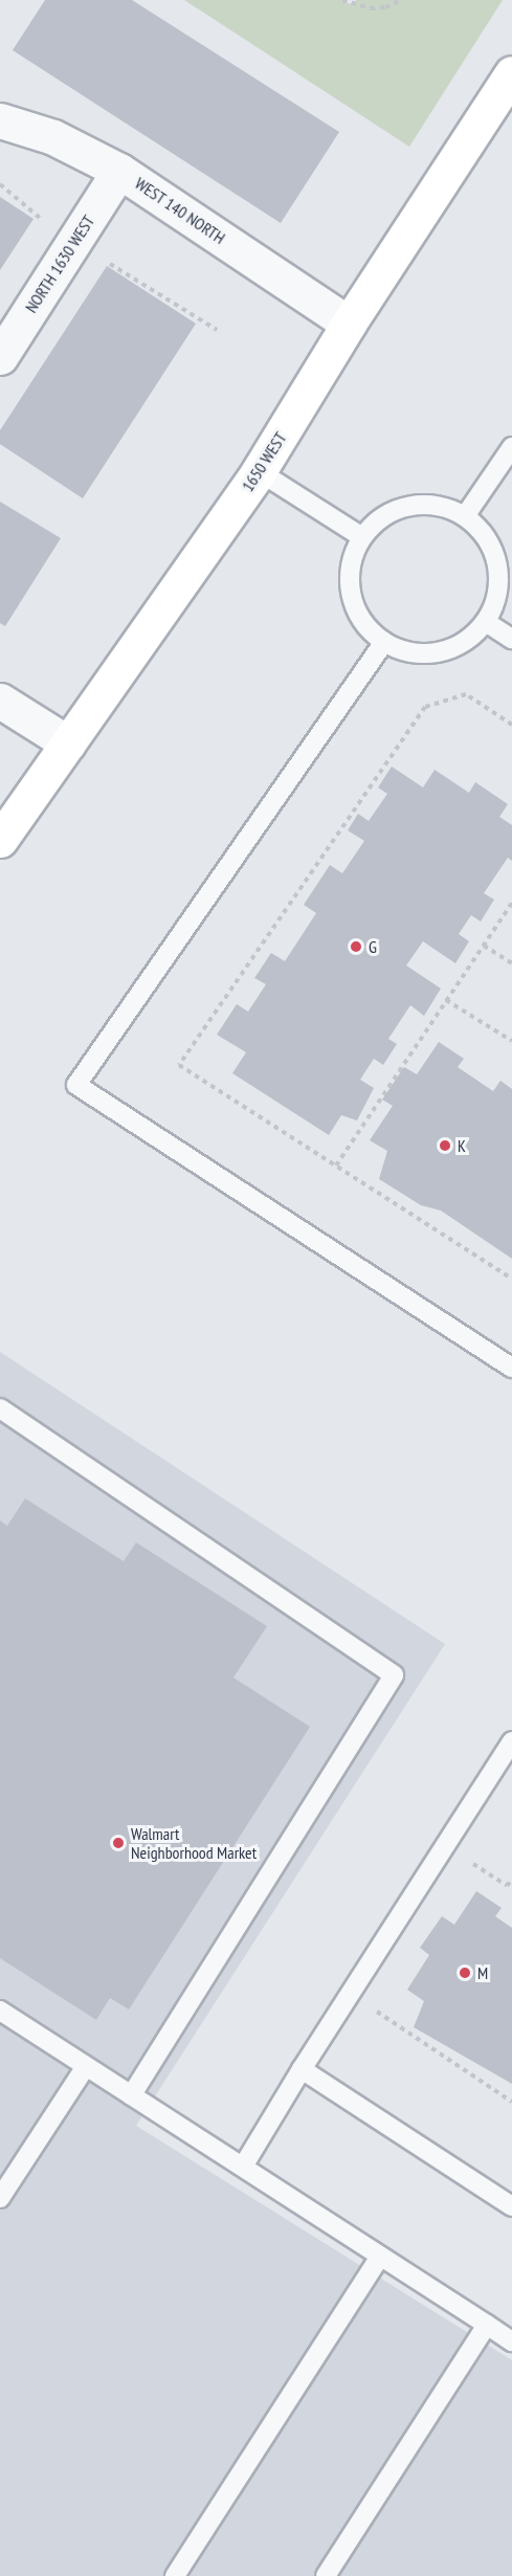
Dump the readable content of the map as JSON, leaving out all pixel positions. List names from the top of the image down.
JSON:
{
  "streets": {
    "street": ["WEST 140 NORTH", "NORTH 1630 WEST", "1650 WEST"]
  },
  "crossings": [
    ["WEST 140 NORTH", "NORTH 1630 WEST"],
    ["WEST 140 NORTH", "1650 WEST"]
  ],
  "places": [
    "G",
    "K",
    "Walmart Neighborhood Market",
    "M"
  ]
}
